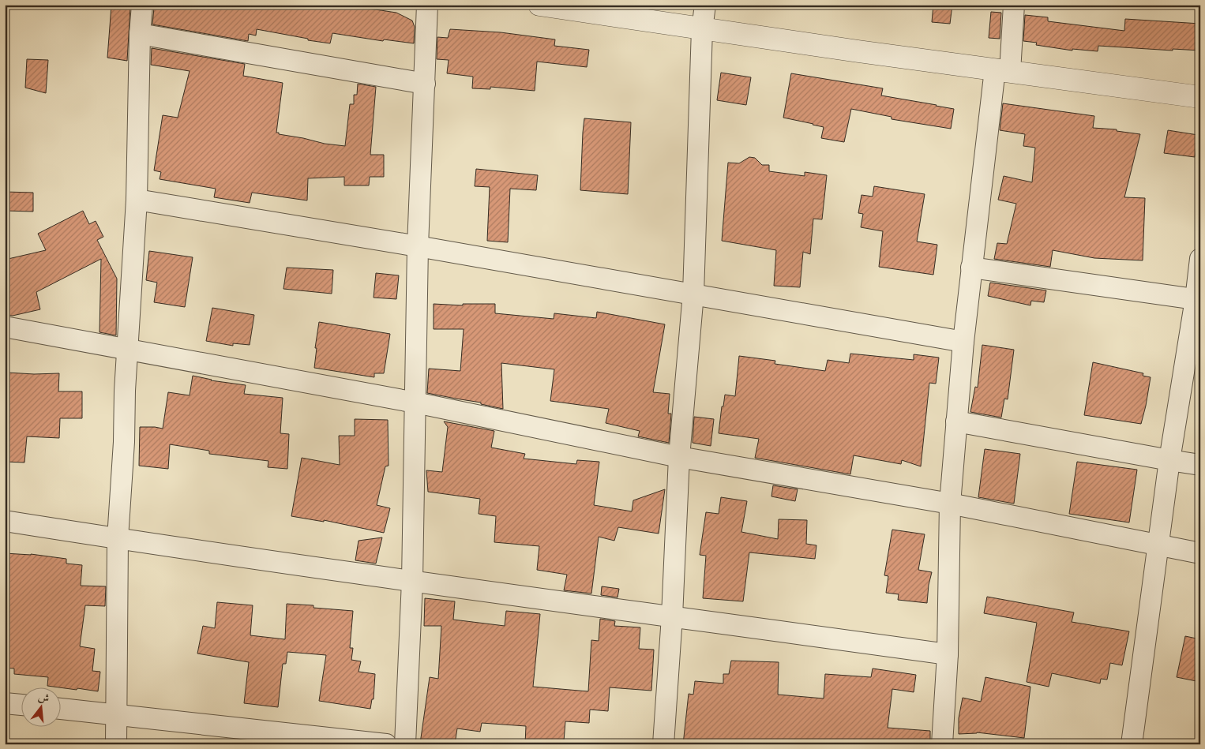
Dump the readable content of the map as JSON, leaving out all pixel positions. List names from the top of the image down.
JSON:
{
  "north": "top"
}
